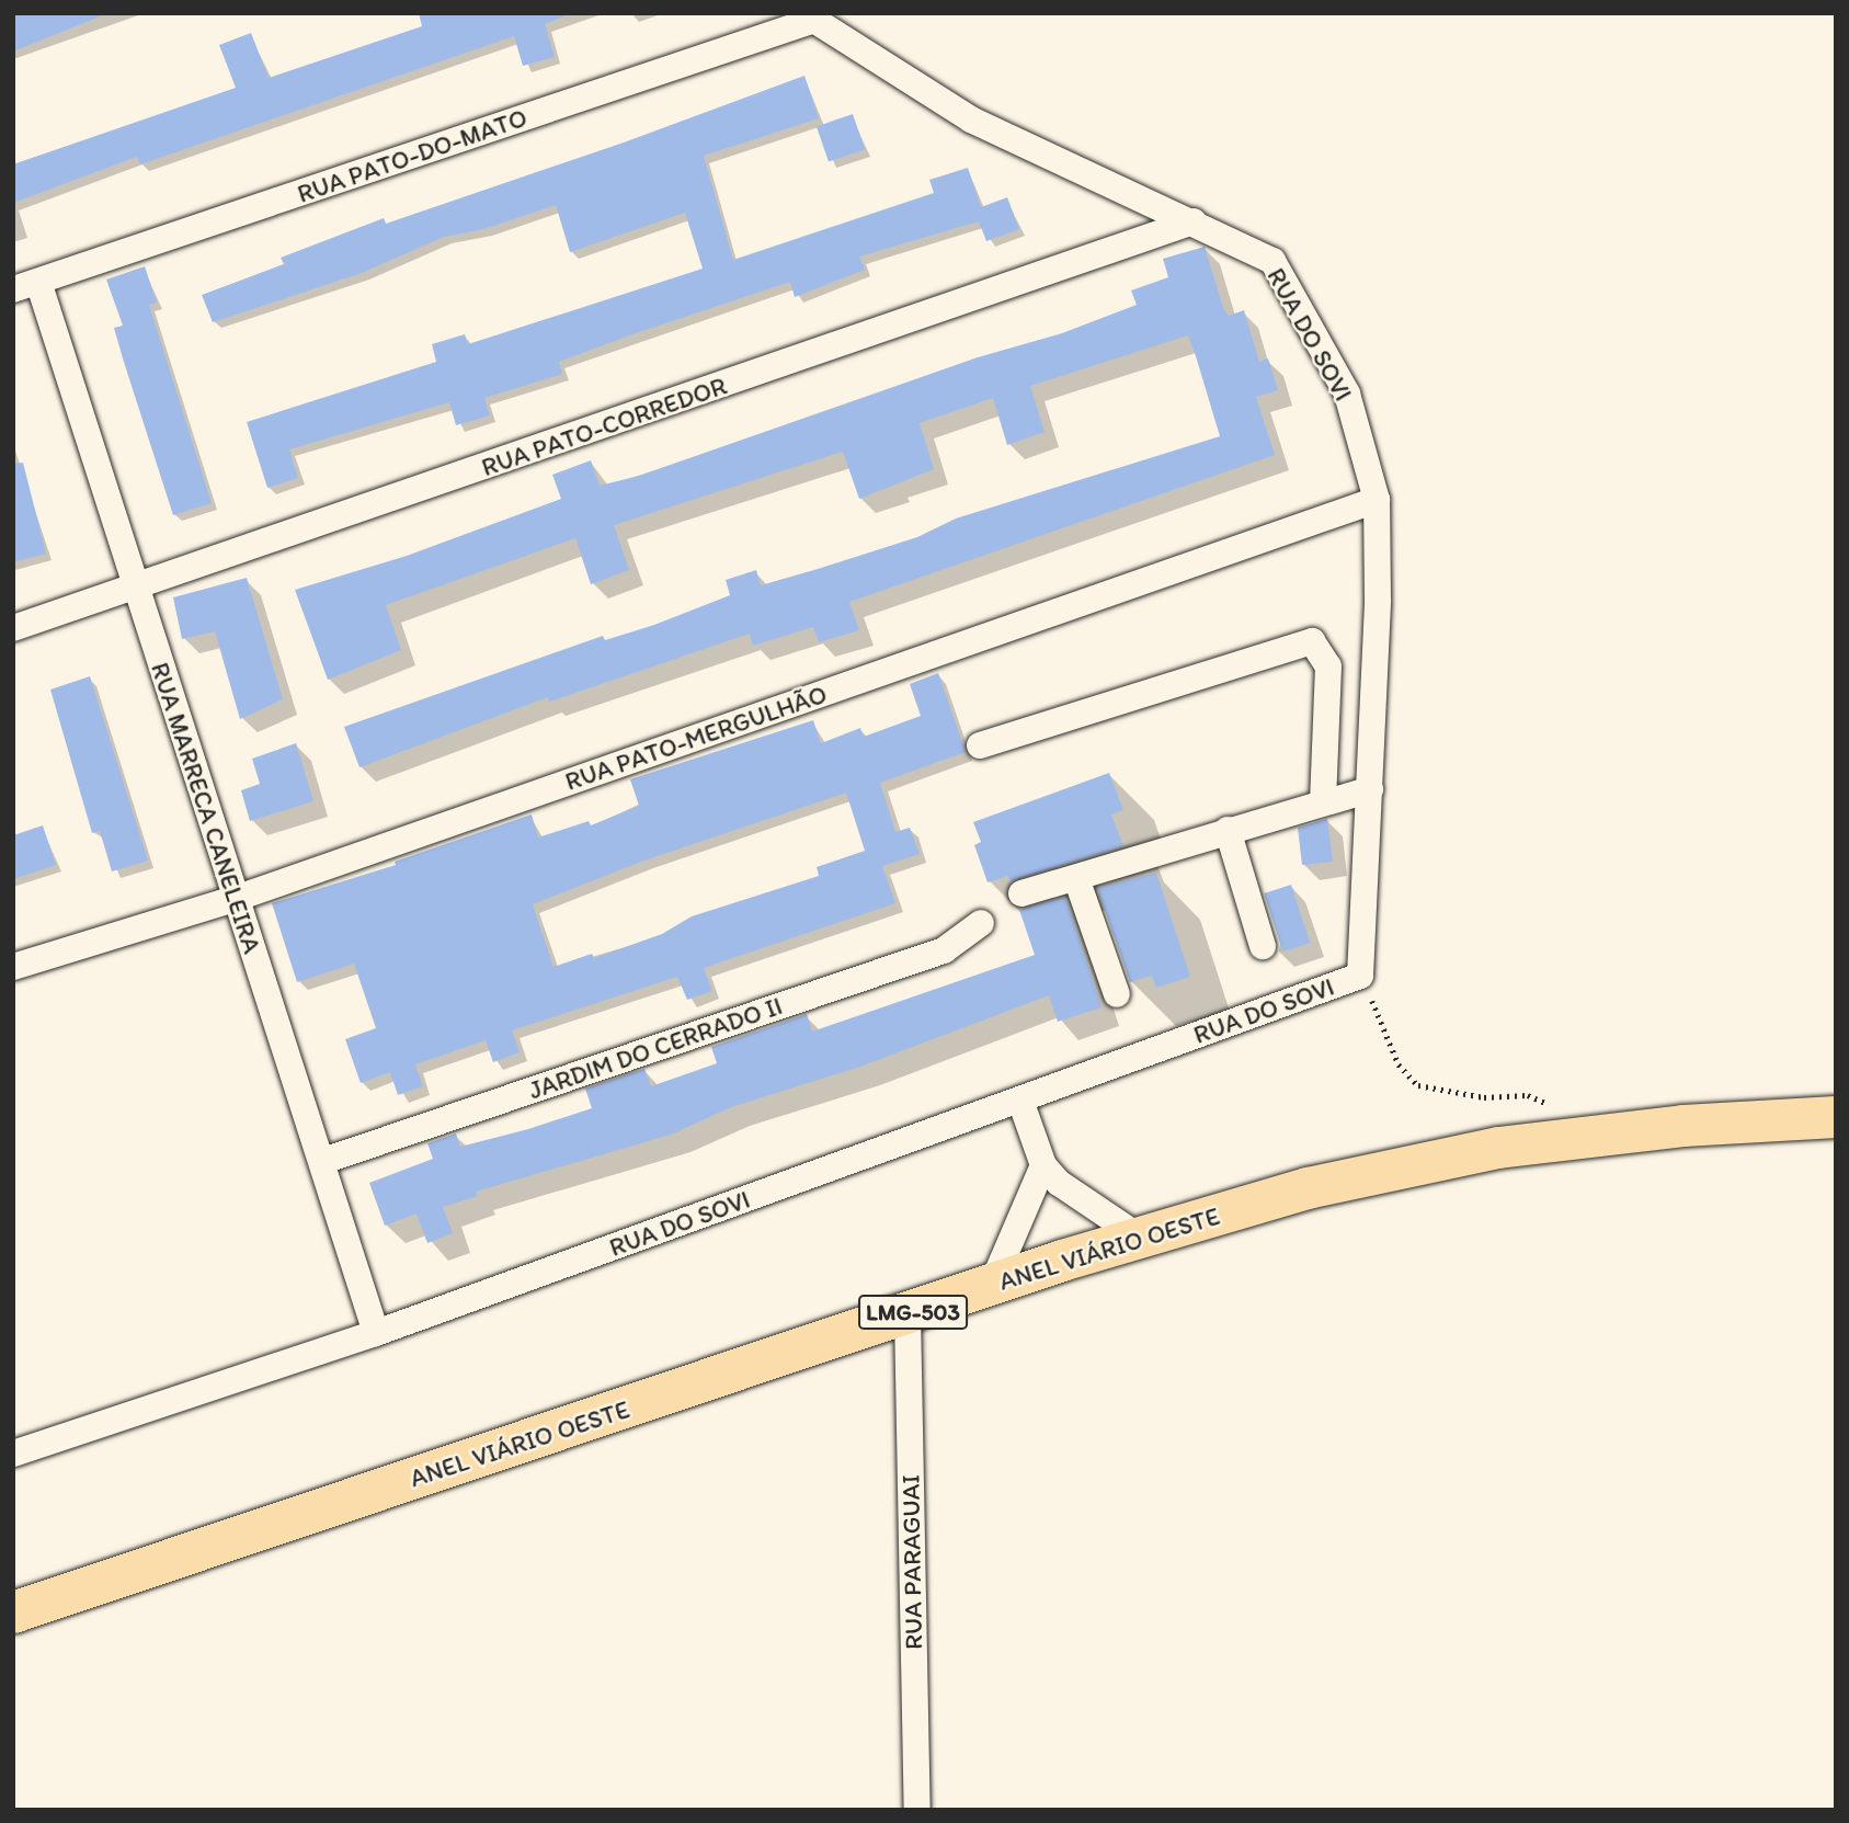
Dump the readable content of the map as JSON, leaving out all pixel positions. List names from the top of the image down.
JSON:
{
  "streets": {
    "main road": ["ANEL VIÁRIO OESTE", "LMG-503"],
    "street": [
      "RUA PATO-DO-MATO",
      "RUA DO SOVI",
      "RUA PATO-CORREDOR",
      "RUA PATO-MERGULHÃO",
      "RUA MARRECA CANELEIRA",
      "JARDIM DO CERRADO II",
      "RUA PARAGUAI"
    ]
  },
  "crossings": [
    ["RUA PATO-DO-MATO", "RUA DO SOVI"],
    ["RUA PATO-DO-MATO", "RUA MARRECA CANELEIRA"],
    ["RUA DO SOVI", "RUA PATO-CORREDOR"],
    ["RUA DO SOVI", "RUA PATO-MERGULHÃO"],
    ["RUA DO SOVI", "RUA MARRECA CANELEIRA"],
    ["RUA PATO-CORREDOR", "RUA MARRECA CANELEIRA"],
    ["RUA PATO-MERGULHÃO", "RUA MARRECA CANELEIRA"],
    ["RUA MARRECA CANELEIRA", "JARDIM DO CERRADO II"],
    ["ANEL VIÁRIO OESTE", "RUA PARAGUAI"]
  ]
}
